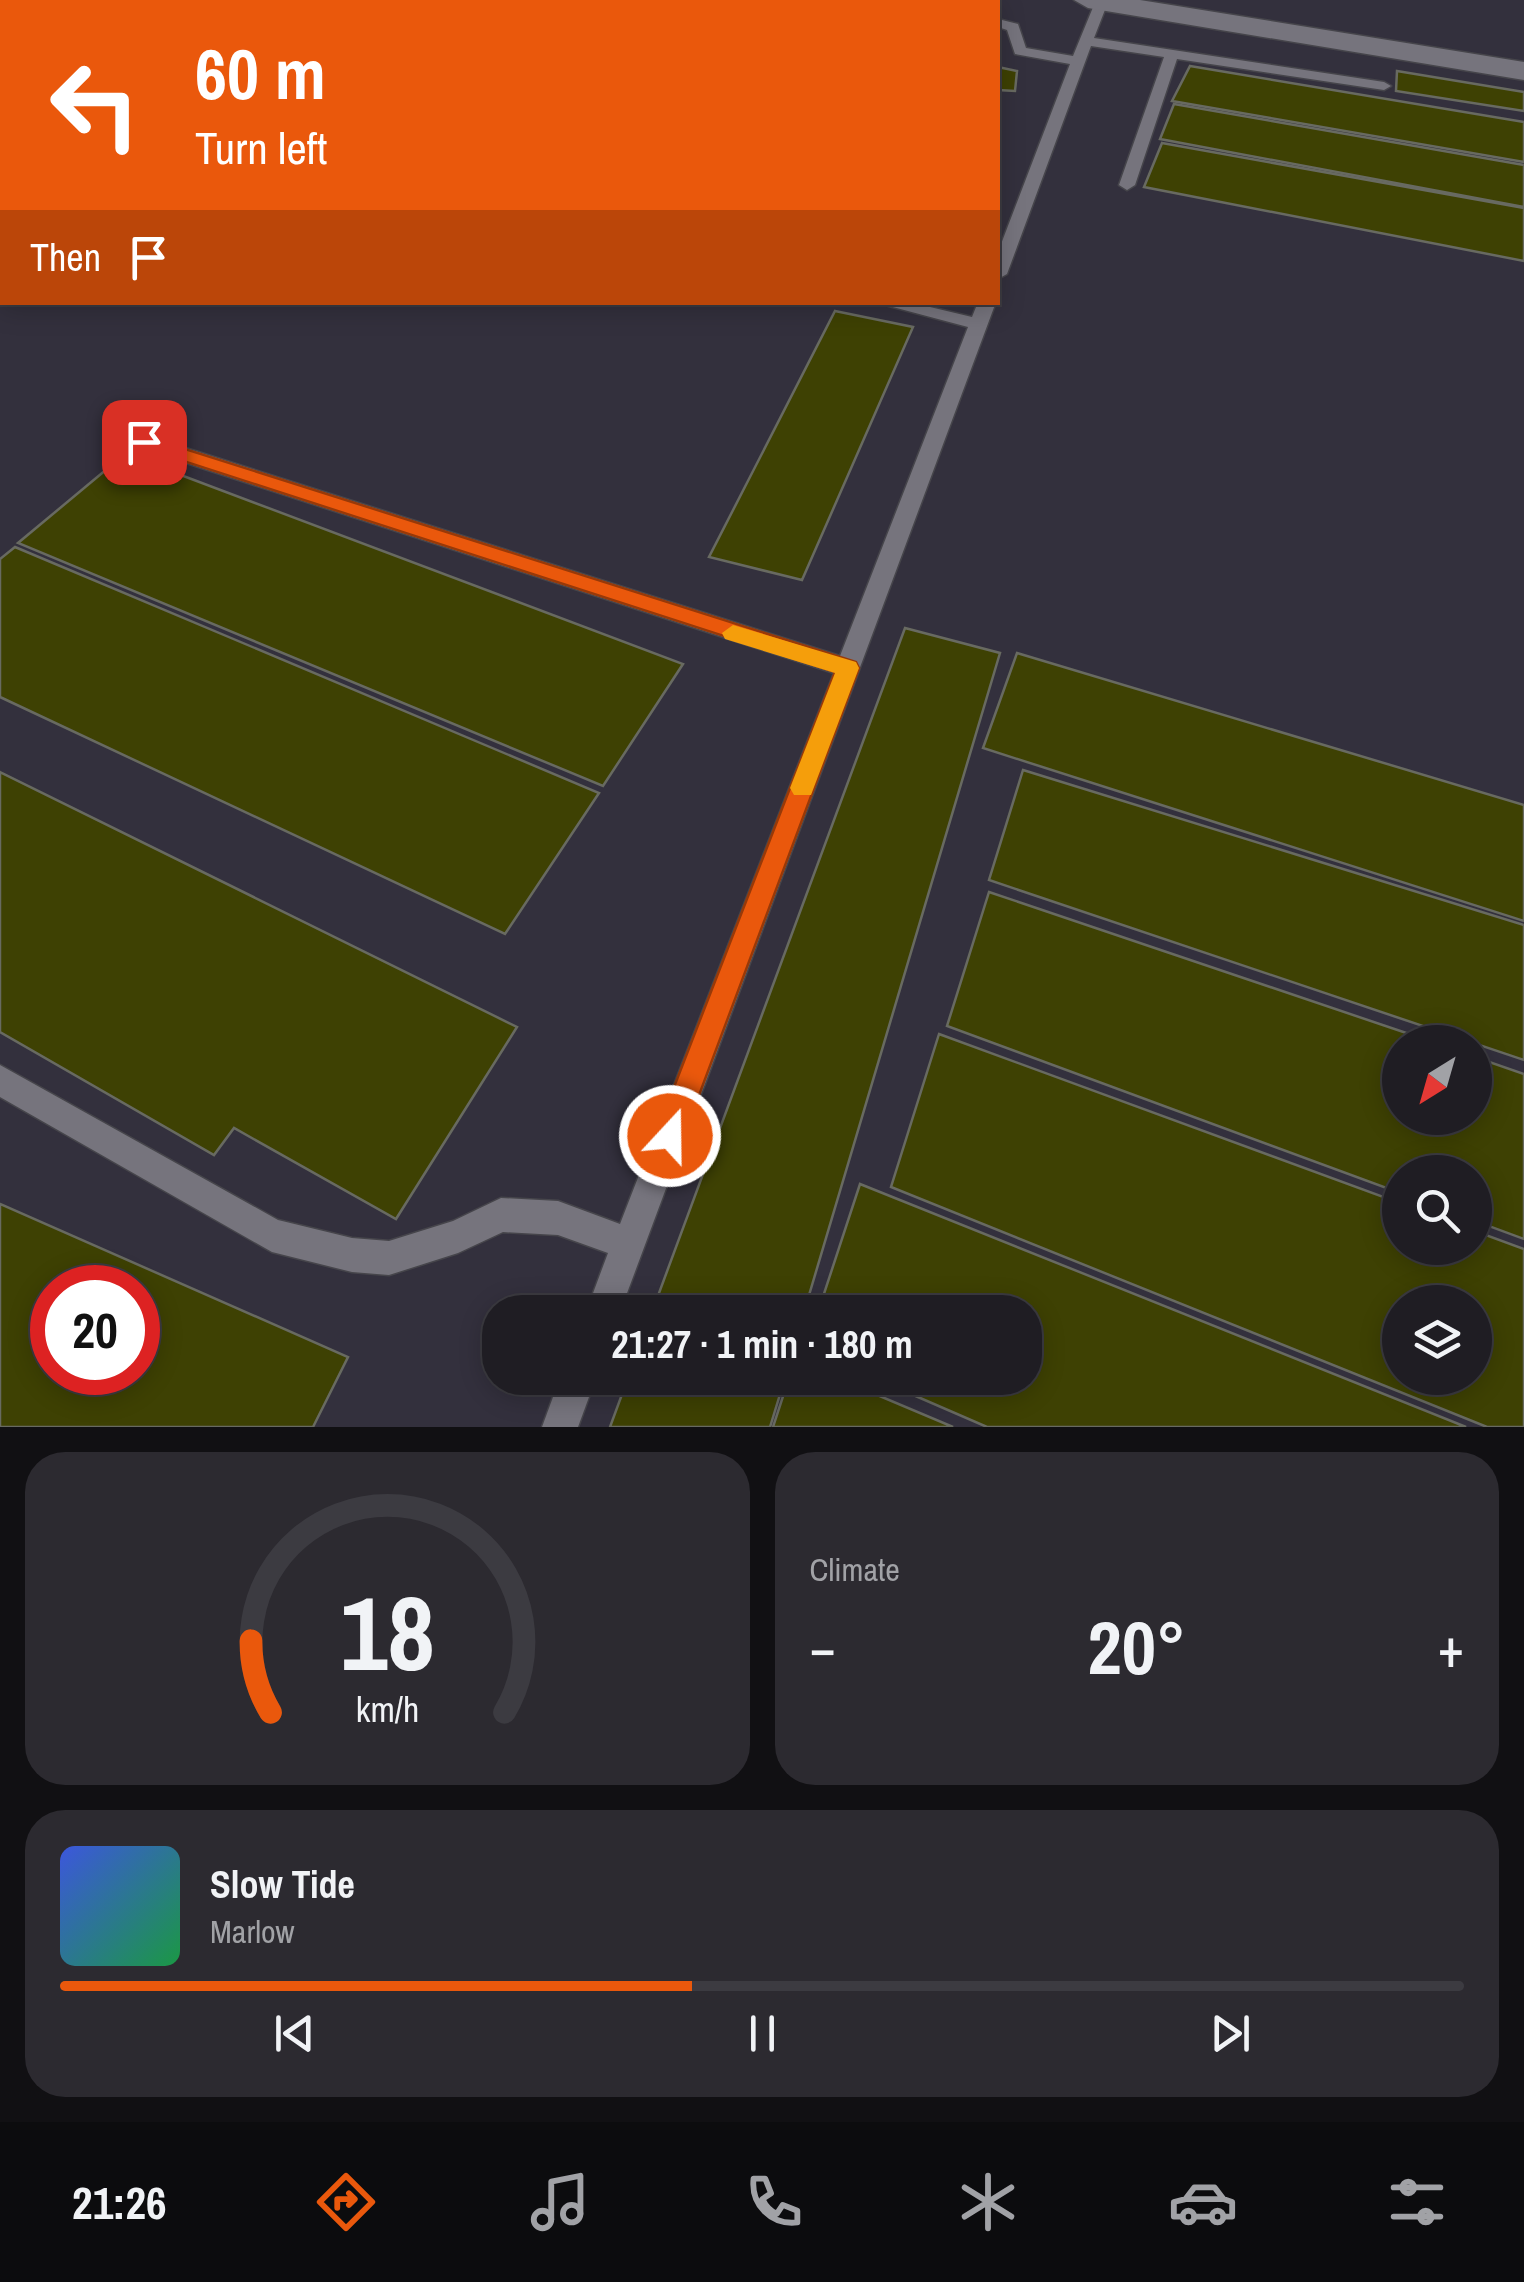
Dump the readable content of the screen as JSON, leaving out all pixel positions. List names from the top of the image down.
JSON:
{
  "north": "bottom left",
  "page": {
    "turn": ["60 m", "Turn left"],
    "then": "Then",
    "limit": "20",
    "trip": "21:27 · 1 min · 180 m",
    "tile": "Climate",
    "heat": ["−", "20°", "+"],
    "song": ["Slow Tide", "Marlow"],
    "tabs": "21:26",
    "gauge": ["18", "km/h"]
  }
}
